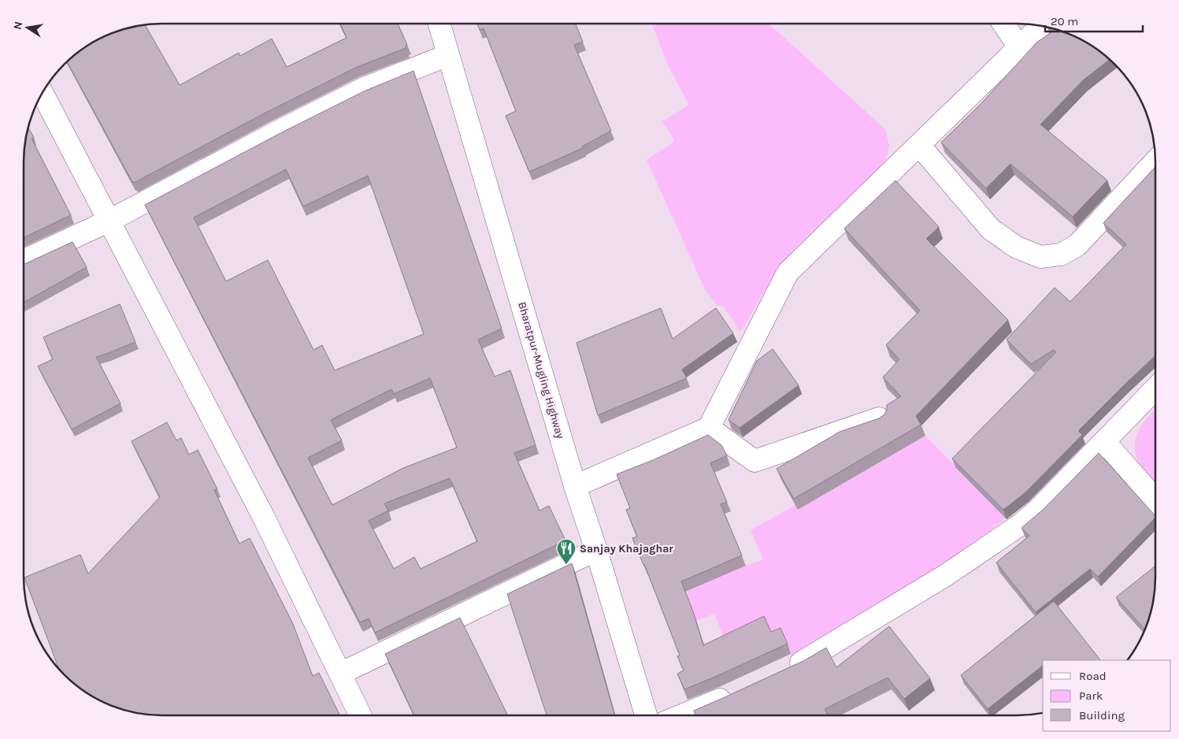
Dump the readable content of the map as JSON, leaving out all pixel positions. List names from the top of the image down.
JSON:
{
  "streets": {
    "street": ["Bharatpur-Mugling Highway"]
  },
  "places": {
    "restaurant": ["Sanjay Khajaghar"]
  },
  "legend": ["Road", "Park", "Building"],
  "scale_bar": "20 m",
  "north": "left"
}
